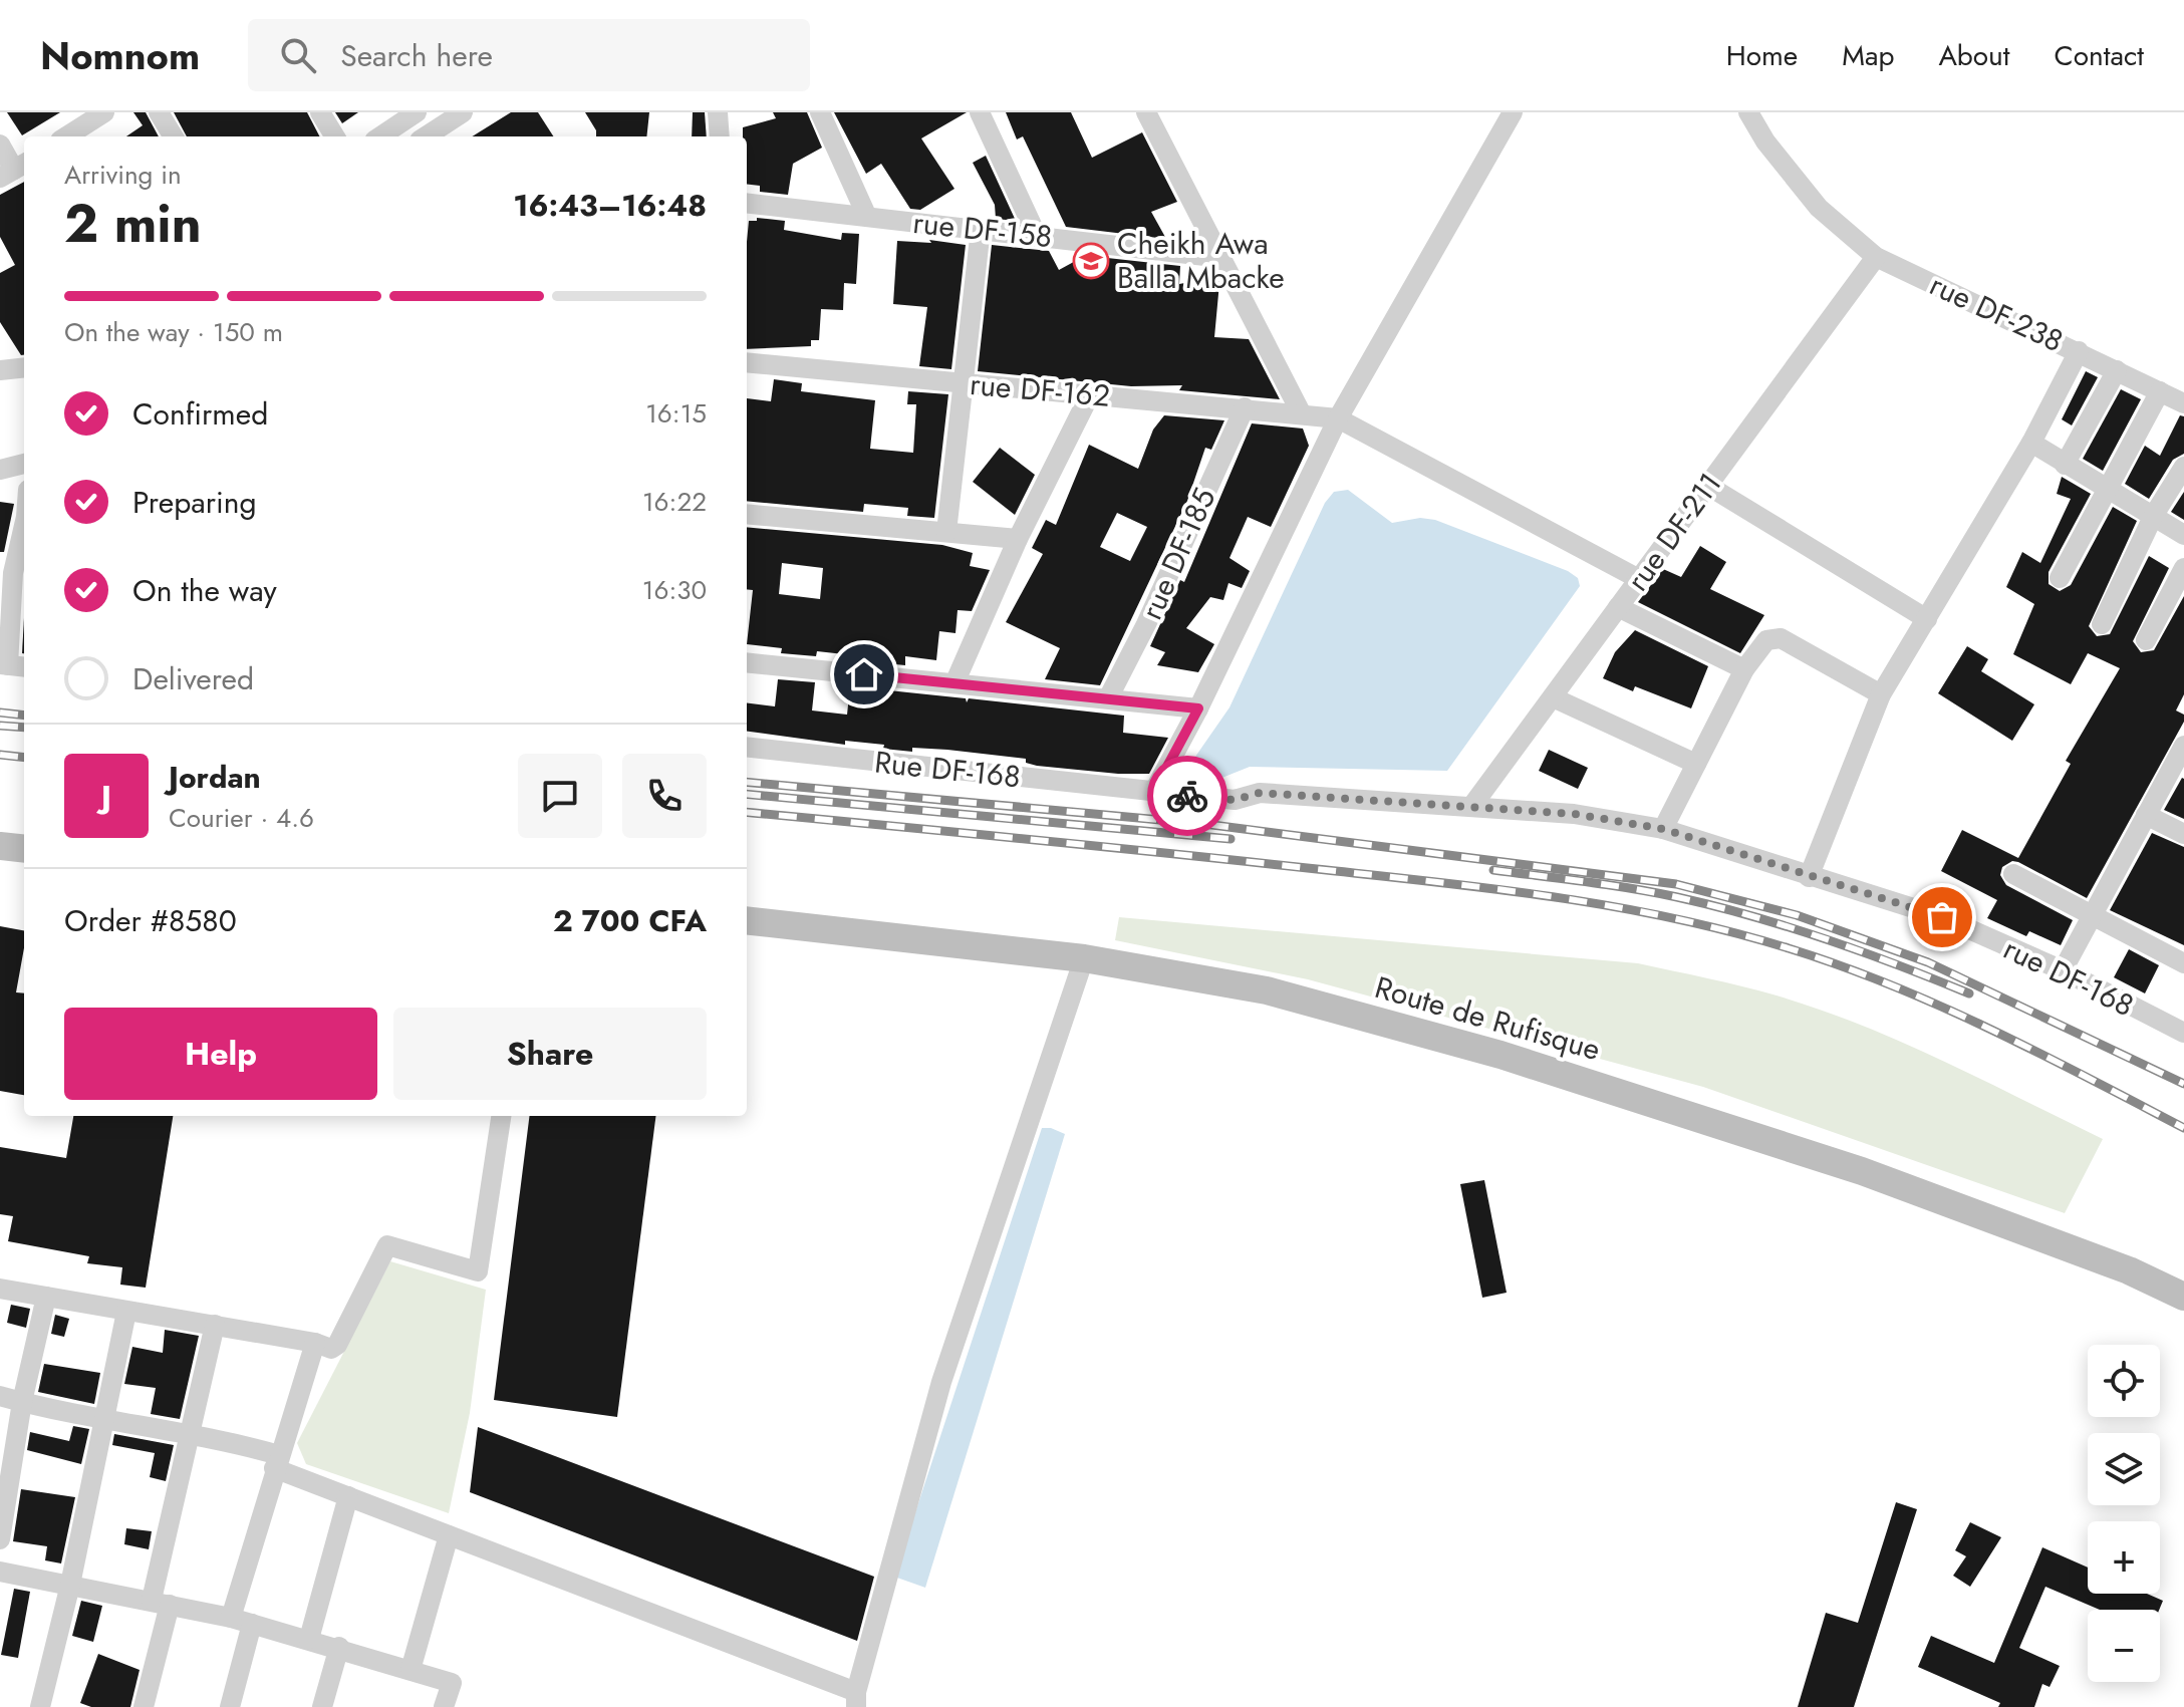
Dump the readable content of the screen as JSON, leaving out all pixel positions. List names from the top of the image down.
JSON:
{
  "streets": {
    "main road": ["Route de Rufisque"],
    "street": [
      "rue DF-158",
      "rue DF-238",
      "rue DF-162",
      "rue DF-211",
      "rue DF-185",
      "Rue DF-168",
      "rue DF-168"
    ]
  },
  "crossings": [
    ["rue DF-238", "rue DF-211"],
    ["rue DF-162", "rue DF-185"],
    ["rue DF-211", "rue DF-168"],
    ["Rue DF-168", "rue DF-168"]
  ],
  "places": {
    "school or university": ["Cheikh Awa Balla Mbacke"]
  },
  "page": {
    "header": "Nomnom",
    "search": "Search here",
    "nav": [
      "Home",
      "Map",
      "About",
      "Contact"
    ],
    "heading": ["2 min", "Arriving in", "16:43–16:48"],
    "panel": [
      "Jordan",
      "Courier · 4.6",
      "Order #8580",
      "2 700 CFA"
    ],
    "bar": "On the way · 150 m",
    "list": [
      ["Confirmed", "16:15"],
      ["Preparing", "16:22"],
      ["On the way", "16:30"],
      "Delivered"
    ],
    "round": "J",
    "buttons": ["Help", "Share"],
    "map_buttons": ["+", "−"]
  }
}
